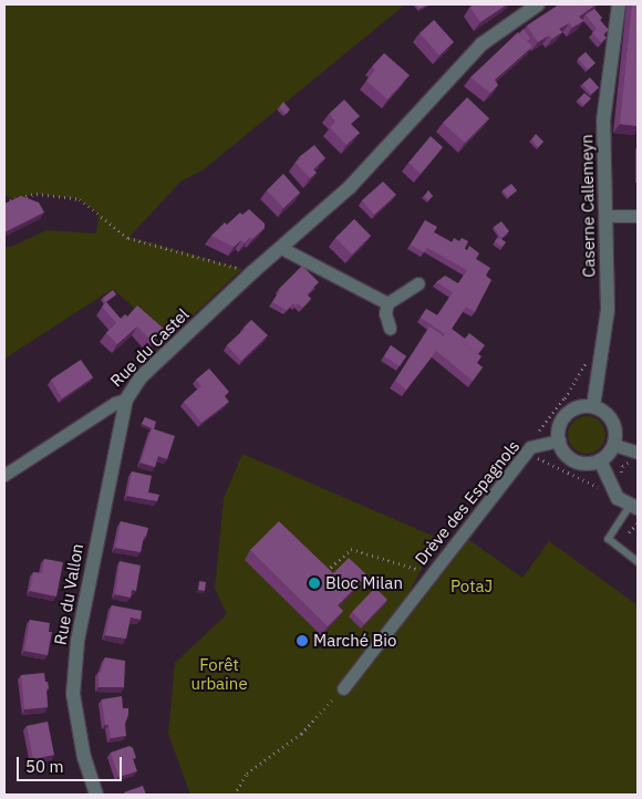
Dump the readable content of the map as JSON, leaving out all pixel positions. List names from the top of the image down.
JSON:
{
  "streets": {
    "street": [
      "Caserne Callemeyn",
      "Rue du Castel",
      "Drève des Espagnols",
      "Rue du Vallon"
    ]
  },
  "crossings": [
    ["Caserne Callemeyn", "Drève des Espagnols"],
    ["Rue du Castel", "Rue du Vallon"]
  ],
  "parks": ["PotaJ", "Forêt urbaine"],
  "places": ["Bloc Milan", "Marché Bio"],
  "scale_bar": "50 m"
}
